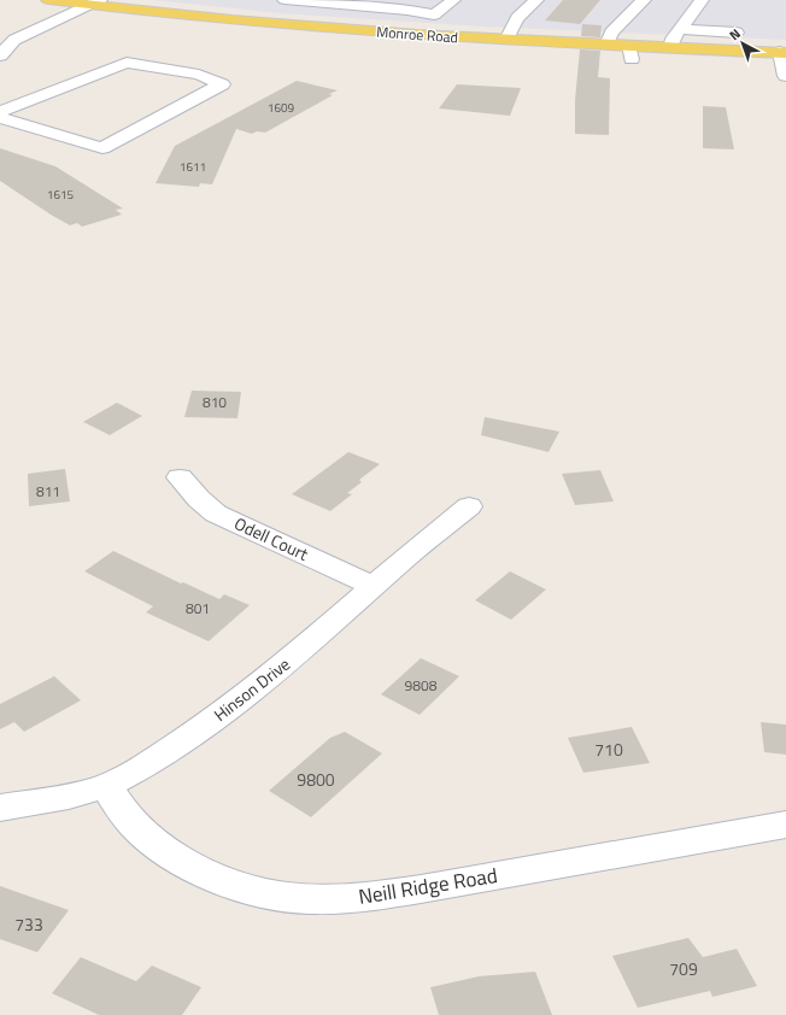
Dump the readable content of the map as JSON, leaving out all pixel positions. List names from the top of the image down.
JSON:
{
  "streets": {
    "main road": ["Monroe Road"],
    "street": ["Odell Court", "Hinson Drive", "Neill Ridge Road"]
  },
  "crossings": [
    ["Odell Court", "Hinson Drive"],
    ["Hinson Drive", "Neill Ridge Road"]
  ],
  "house_numbers": [
    "1609",
    "1611",
    "1615",
    "810",
    "811",
    "801",
    "9808",
    "710",
    "9800",
    "733",
    "709"
  ],
  "north": "top left"
}
